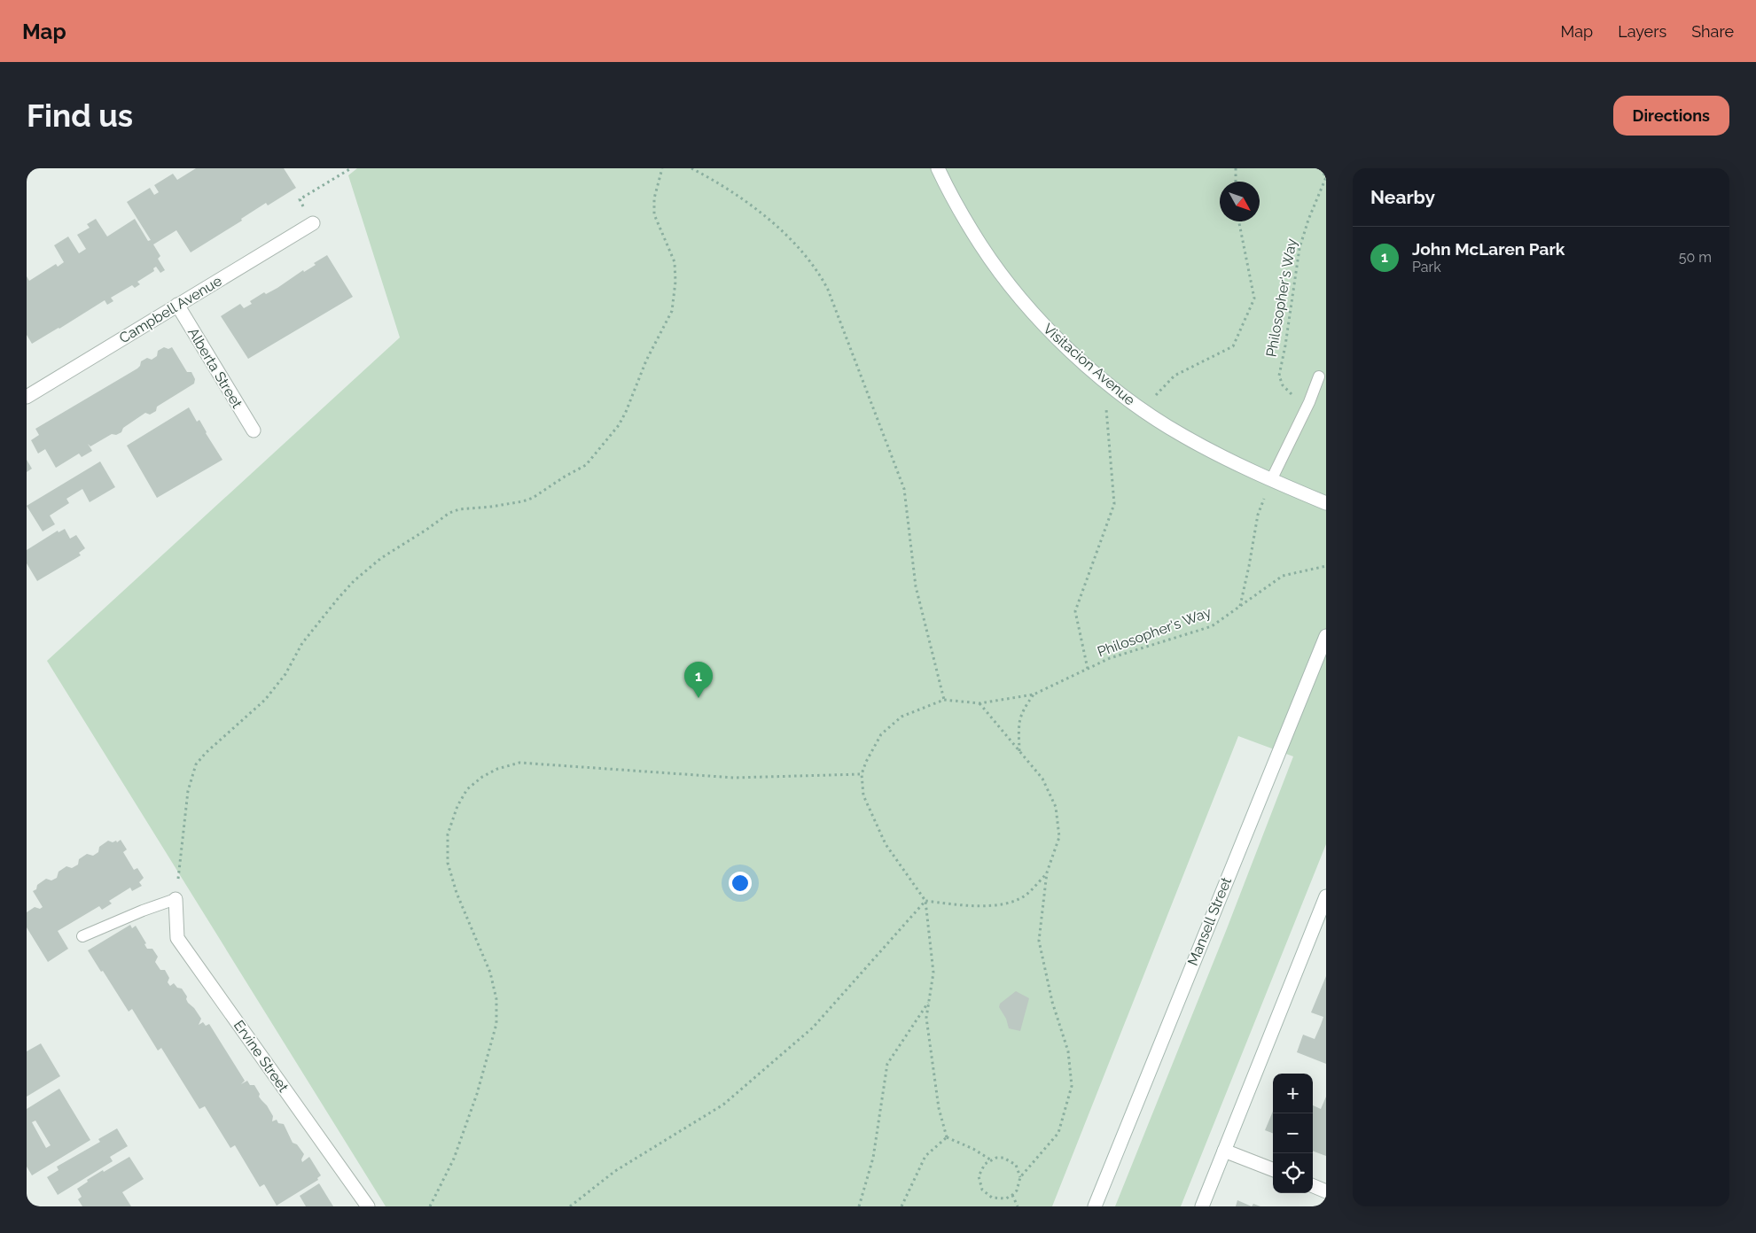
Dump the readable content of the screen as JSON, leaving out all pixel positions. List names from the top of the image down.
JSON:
{
  "streets": {
    "street": [
      "Campbell Avenue",
      "Visitacion Avenue",
      "Alberta Street",
      "Mansell Street",
      "Ervine Street"
    ],
    "path": ["Philosopher's Way"]
  },
  "crossings": [
    ["Campbell Avenue", "Alberta Street"]
  ],
  "north": "bottom right",
  "page": {
    "header": "Map",
    "nav": ["Map", "Layers", "Share"],
    "buttons": "Directions",
    "title": "Find us",
    "heading": "Nearby",
    "list": [
      {
        "mark": "1",
        "name": "John McLaren Park",
        "note": "Park",
        "value": "50 m"
      }
    ],
    "pins": "1",
    "map_buttons": ["+", "−"]
  }
}
